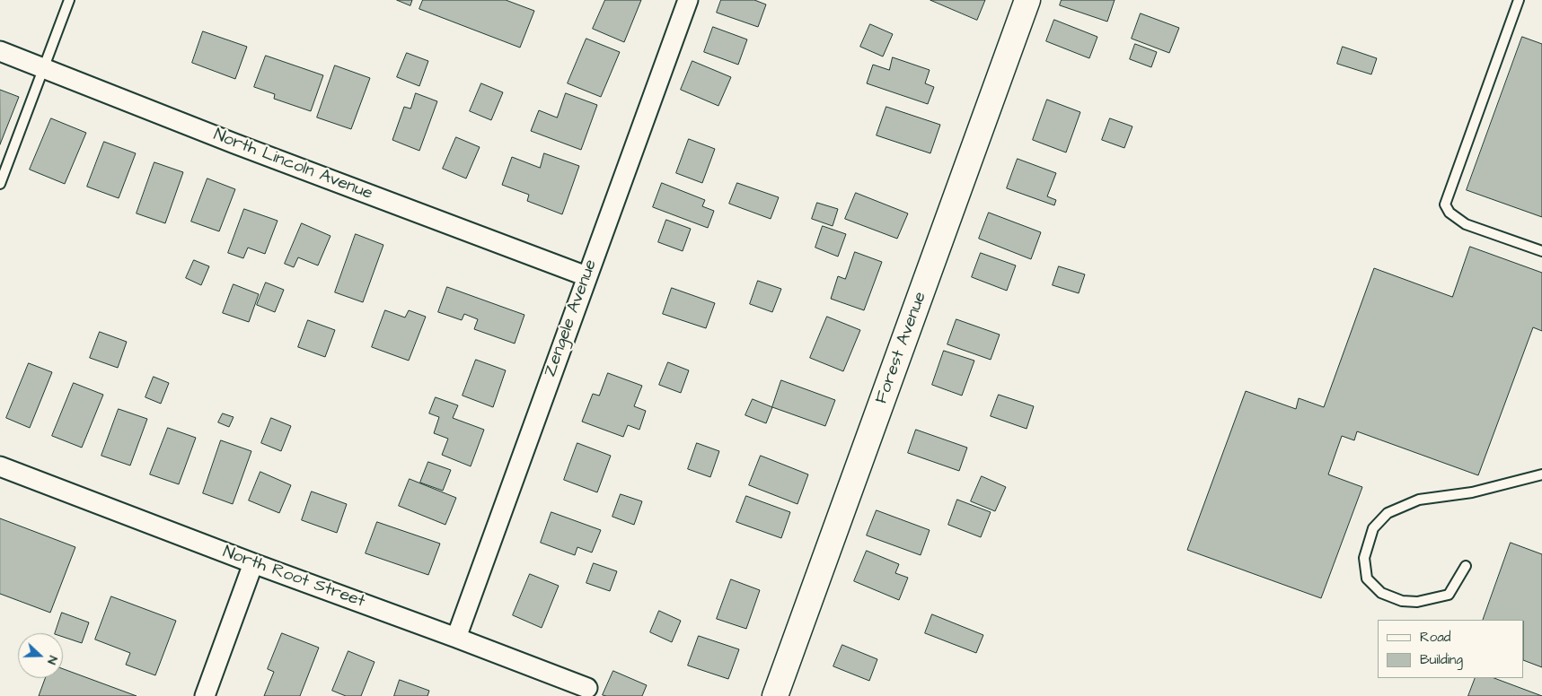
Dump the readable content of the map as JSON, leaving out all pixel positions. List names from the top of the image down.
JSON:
{
  "streets": {
    "street": [
      "North Lincoln Avenue",
      "Zengele Avenue",
      "Forest Avenue",
      "North Root Street"
    ]
  },
  "crossings": [
    ["North Lincoln Avenue", "Zengele Avenue"],
    ["Zengele Avenue", "North Root Street"]
  ],
  "legend": ["Road", "Building"],
  "north": "right"
}
